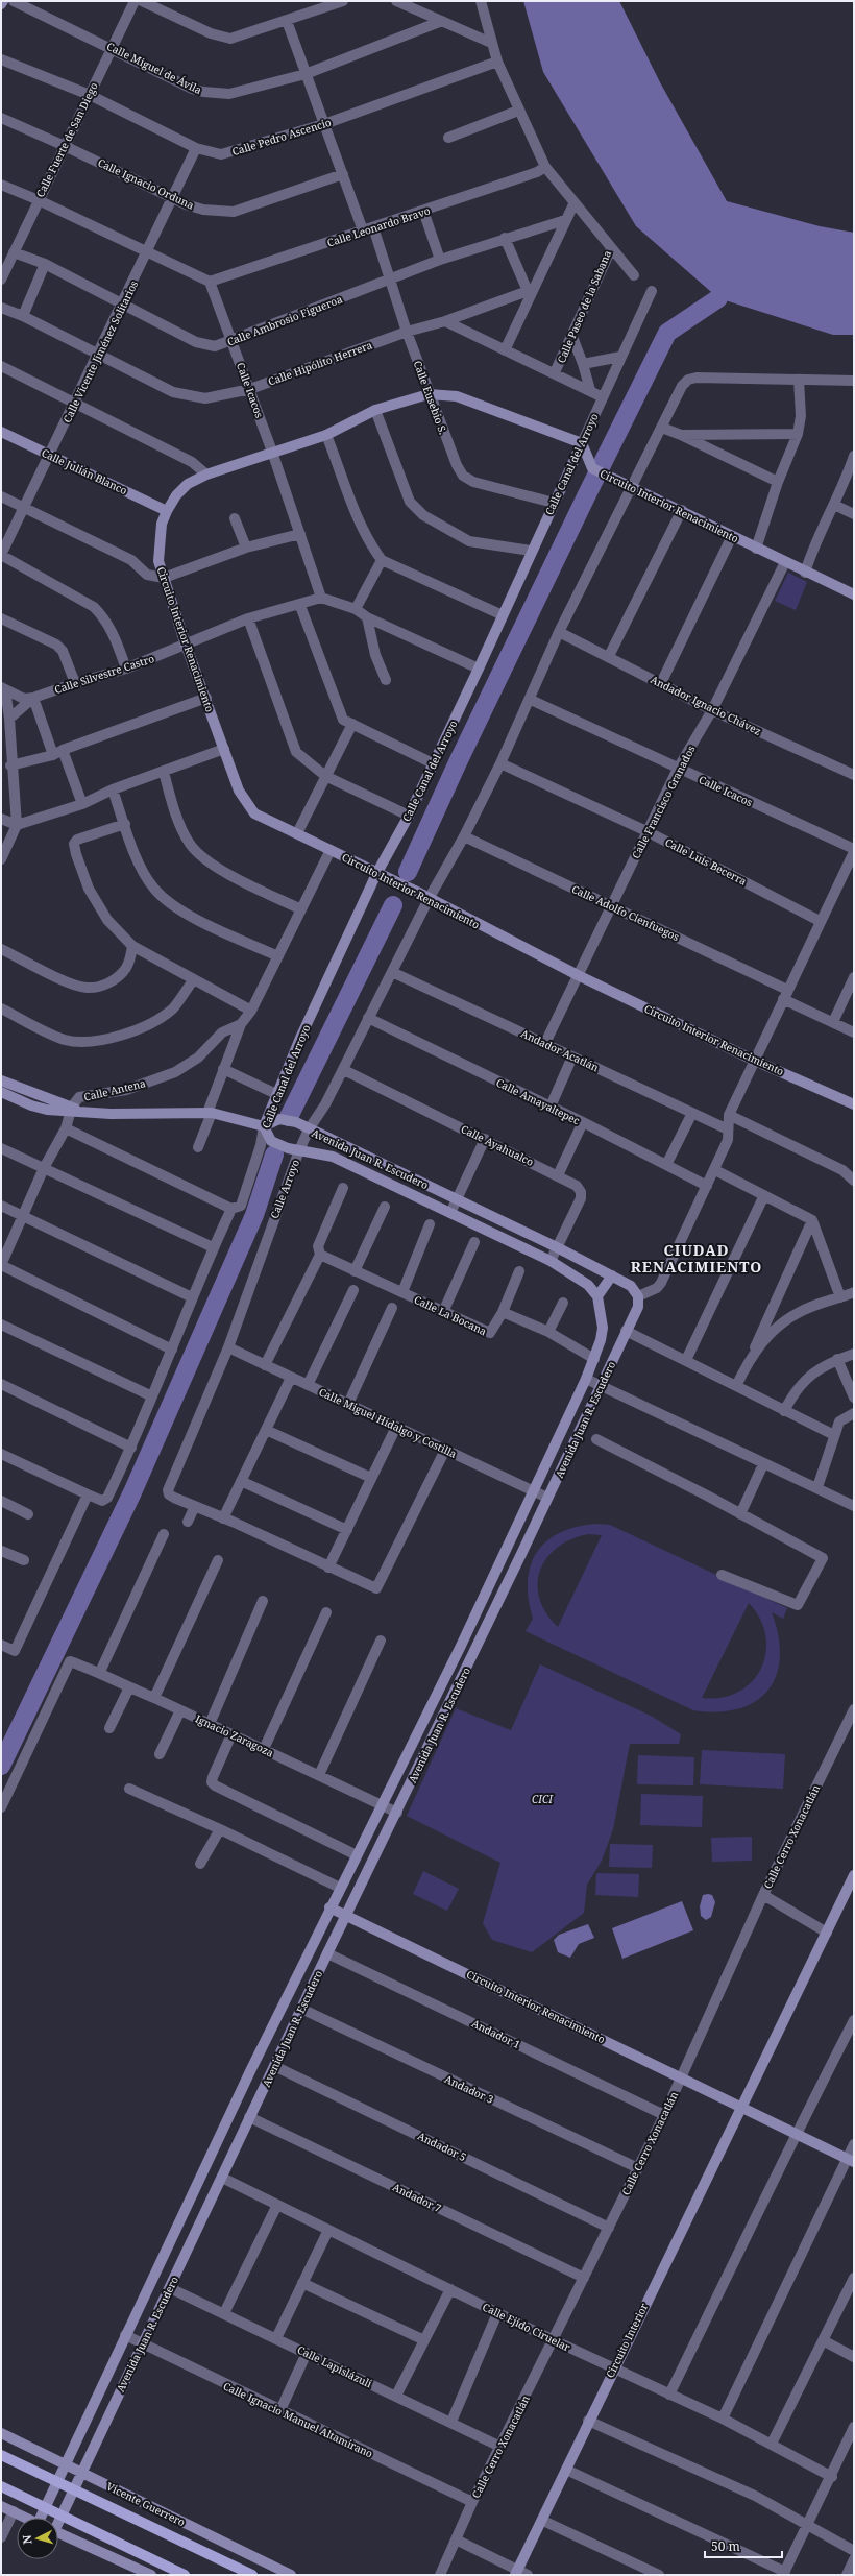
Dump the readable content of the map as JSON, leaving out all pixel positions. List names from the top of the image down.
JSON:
{
  "streets": {
    "main road": [
      "Calle Canal del Arroyo",
      "Calle Julián Blanco",
      "Circuito Interior Renacimiento",
      "Avenida Juan R. Escudero",
      "Circuito Interior",
      "Vicente Guerrero"
    ],
    "street": [
      "Calle Miguel de Ávila",
      "Calle Pedro Ascencio",
      "Calle Fuerte de San Diego",
      "Calle Ignacio Orduna",
      "Calle Leonardo Bravo",
      "Calle Paseo de la Sabana",
      "Calle Ambrosio Figueroa",
      "Calle Vicente Jiménez Solitarios",
      "Calle Hipólito Herrera",
      "Calle Icacos",
      "Calle Eusebio S.",
      "Calle Silvestre Castro",
      "Andador Ignacio Chávez",
      "Calle Francisco Granados",
      "Calle Luis Becerra",
      "Calle Adolfo Cienfuegos",
      "Andador Acatlán",
      "Calle Antena",
      "Calle Amayaltepec",
      "Calle Ayahualco",
      "Calle Arroyo",
      "Calle La Bocana",
      "Calle Miguel Hidalgo y Costilla",
      "Ignacio Zaragoza",
      "Calle Cerro Xonacatlán",
      "Andador 1",
      "Andador 3",
      "Andador 5",
      "Andador 7",
      "Calle Ejido Ciruelar",
      "Calle Lapislázuli",
      "Calle Ignacio Manuel Altamirano"
    ]
  },
  "crossings": [
    ["Calle Miguel de Ávila", "Calle Fuerte de San Diego"],
    ["Calle Miguel de Ávila", "Calle Eusebio S."],
    ["Calle Pedro Ascencio", "Calle Fuerte de San Diego"],
    ["Calle Pedro Ascencio", "Calle Paseo de la Sabana"],
    ["Calle Pedro Ascencio", "Calle Vicente Jiménez Solitarios"],
    ["Calle Pedro Ascencio", "Calle Eusebio S."],
    ["Calle Fuerte de San Diego", "Calle Ignacio Orduna"],
    ["Calle Fuerte de San Diego", "Calle Ambrosio Figueroa"],
    ["Calle Ignacio Orduna", "Calle Vicente Jiménez Solitarios"],
    ["Calle Ignacio Orduna", "Calle Eusebio S."],
    ["Calle Leonardo Bravo", "Calle Paseo de la Sabana"],
    ["Calle Leonardo Bravo", "Calle Icacos"],
    ["Calle Leonardo Bravo", "Calle Eusebio S."],
    ["Calle Ambrosio Figueroa", "Calle Vicente Jiménez Solitarios"],
    ["Calle Ambrosio Figueroa", "Calle Icacos"],
    ["Calle Ambrosio Figueroa", "Calle Eusebio S."],
    ["Calle Vicente Jiménez Solitarios", "Calle Hipólito Herrera"],
    ["Calle Vicente Jiménez Solitarios", "Calle Julián Blanco"],
    ["Calle Hipólito Herrera", "Calle Icacos"],
    ["Calle Hipólito Herrera", "Calle Eusebio S."],
    ["Calle Icacos", "Circuito Interior Renacimiento"],
    ["Calle Icacos", "Calle Silvestre Castro"],
    ["Calle Icacos", "Calle Francisco Granados"],
    ["Calle Eusebio S.", "Calle Canal del Arroyo"],
    ["Calle Eusebio S.", "Circuito Interior Renacimiento"],
    ["Calle Canal del Arroyo", "Circuito Interior Renacimiento"],
    ["Calle Canal del Arroyo", "Avenida Juan R. Escudero"],
    ["Calle Julián Blanco", "Circuito Interior Renacimiento"],
    ["Circuito Interior Renacimiento", "Calle Silvestre Castro"],
    ["Circuito Interior Renacimiento", "Calle Francisco Granados"],
    ["Circuito Interior Renacimiento", "Avenida Juan R. Escudero"],
    ["Circuito Interior Renacimiento", "Calle Arroyo"],
    ["Circuito Interior Renacimiento", "Calle Cerro Xonacatlán"],
    ["Circuito Interior Renacimiento", "Circuito Interior"],
    ["Andador Ignacio Chávez", "Calle Francisco Granados"],
    ["Calle Francisco Granados", "Calle Luis Becerra"],
    ["Calle Francisco Granados", "Calle Adolfo Cienfuegos"],
    ["Calle Francisco Granados", "Andador Acatlán"],
    ["Andador Acatlán", "Calle Arroyo"],
    ["Calle Amayaltepec", "Calle Arroyo"],
    ["Calle Ayahualco", "Avenida Juan R. Escudero"],
    ["Calle Ayahualco", "Calle Arroyo"],
    ["Avenida Juan R. Escudero", "Calle Arroyo"],
    ["Avenida Juan R. Escudero", "Calle Miguel Hidalgo y Costilla"],
    ["Avenida Juan R. Escudero", "Ignacio Zaragoza"],
    ["Avenida Juan R. Escudero", "Andador 1"],
    ["Avenida Juan R. Escudero", "Andador 3"],
    ["Avenida Juan R. Escudero", "Andador 5"],
    ["Avenida Juan R. Escudero", "Andador 7"],
    ["Avenida Juan R. Escudero", "Calle Ejido Ciruelar"],
    ["Avenida Juan R. Escudero", "Calle Lapislázuli"],
    ["Avenida Juan R. Escudero", "Calle Ignacio Manuel Altamirano"],
    ["Avenida Juan R. Escudero", "Vicente Guerrero"],
    ["Calle Arroyo", "Calle Miguel Hidalgo y Costilla"],
    ["Calle Cerro Xonacatlán", "Andador 1"],
    ["Calle Cerro Xonacatlán", "Andador 3"],
    ["Calle Cerro Xonacatlán", "Andador 5"],
    ["Calle Cerro Xonacatlán", "Andador 7"],
    ["Calle Cerro Xonacatlán", "Calle Ejido Ciruelar"],
    ["Calle Cerro Xonacatlán", "Calle Lapislázuli"],
    ["Calle Cerro Xonacatlán", "Calle Ignacio Manuel Altamirano"],
    ["Calle Ejido Ciruelar", "Circuito Interior"]
  ],
  "districts": ["CIUDAD RENACIMIENTO"],
  "parks": ["CICI"],
  "scale_bar": "50 m",
  "north": "left"
}
